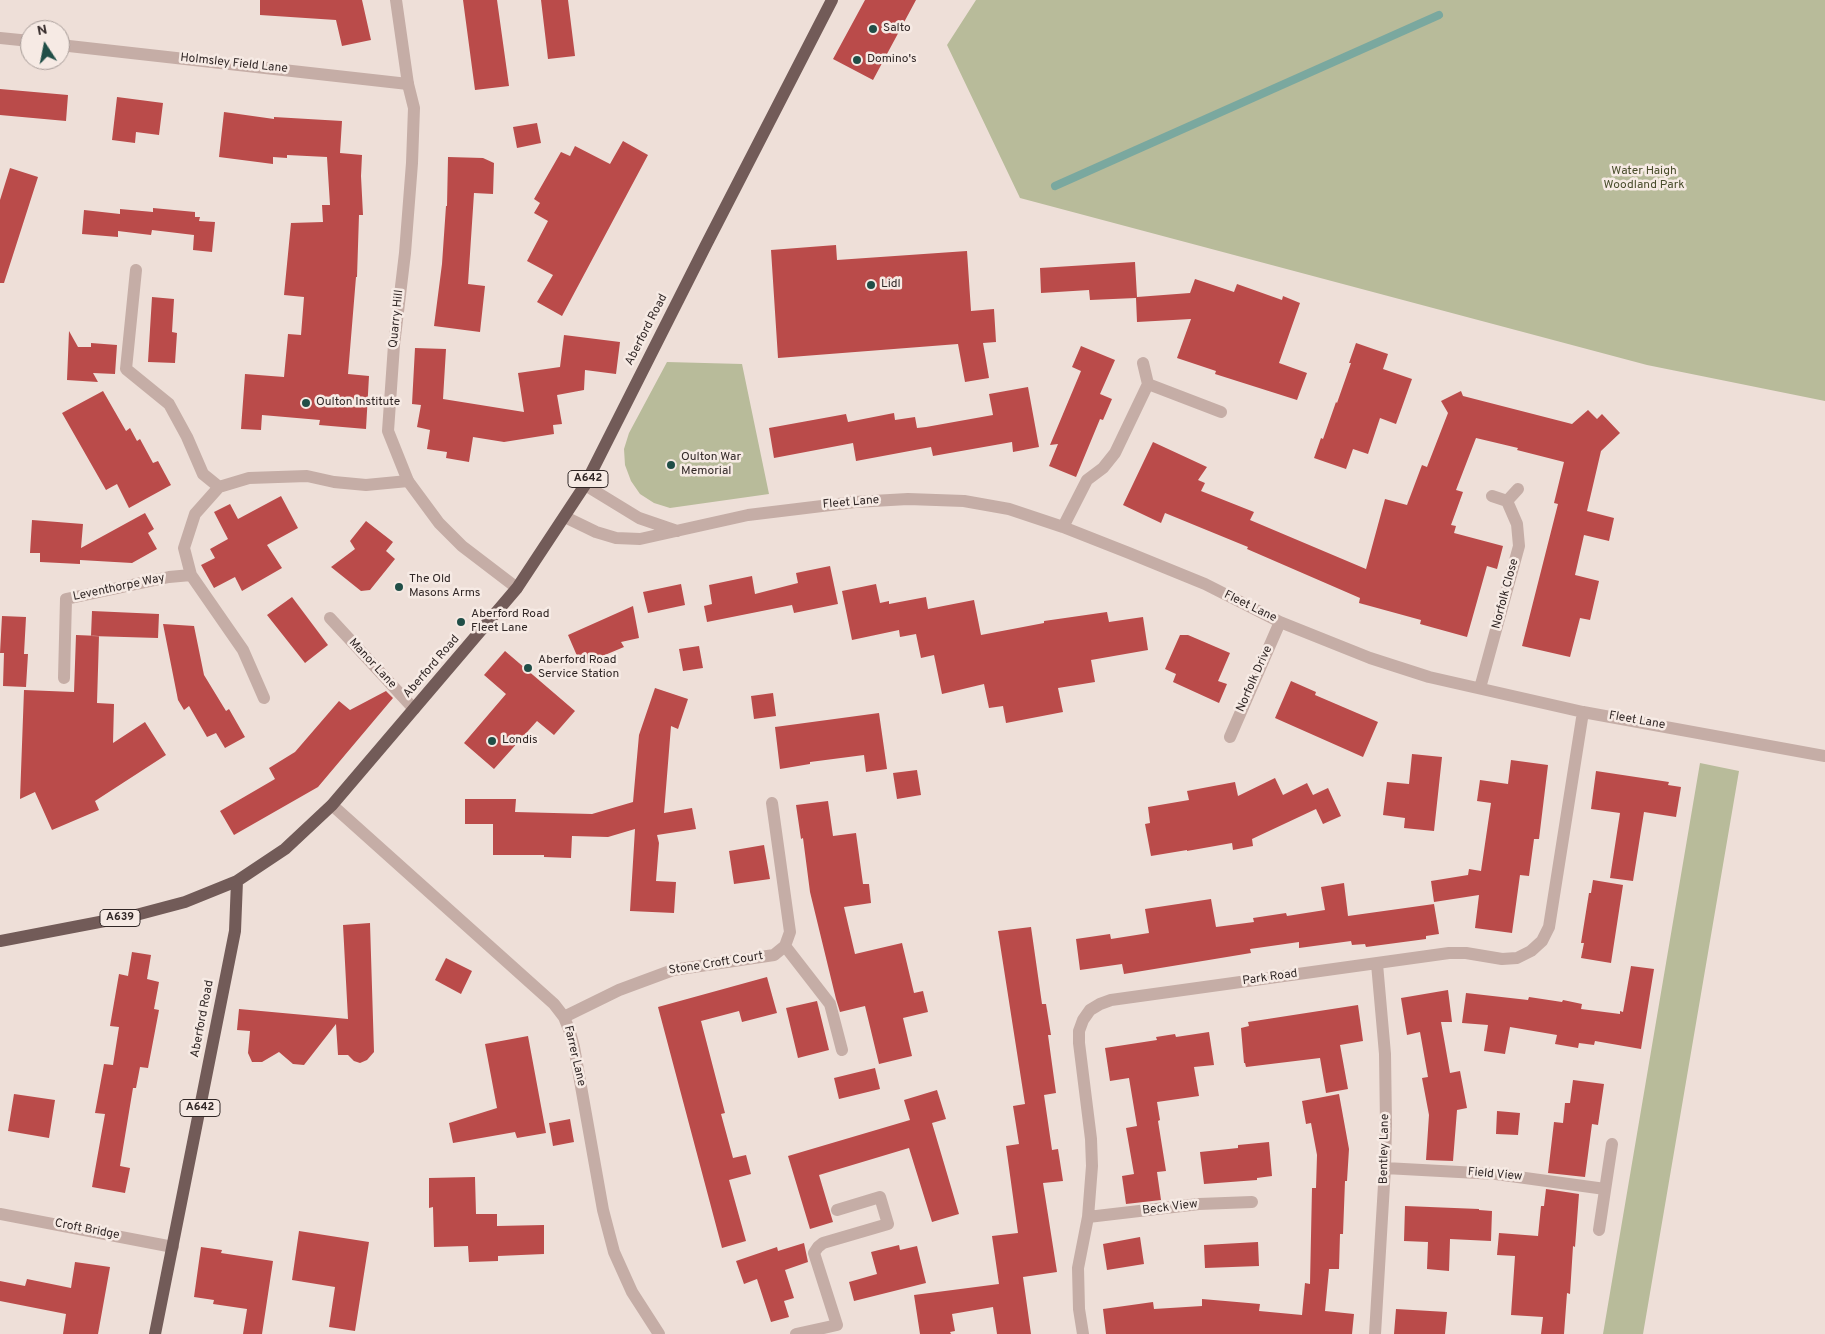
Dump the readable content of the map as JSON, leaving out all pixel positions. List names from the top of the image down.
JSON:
{
  "streets": {
    "main road": ["Aberford Road", "A642", "A639"],
    "street": [
      "Holmsley Field Lane",
      "Quarry Hill",
      "Fleet Lane",
      "Leventhorpe Way",
      "Norfolk Close",
      "Manor Lane",
      "Norfolk Drive",
      "Stone Croft Court",
      "Park Road",
      "Farrer Lane",
      "Bentley Lane",
      "Field View",
      "Beck View",
      "Croft Bridge"
    ]
  },
  "crossings": [
    ["Holmsley Field Lane", "Quarry Hill"],
    ["Quarry Hill", "Aberford Road"],
    ["Aberford Road", "Fleet Lane"],
    ["Aberford Road", "Manor Lane"],
    ["Aberford Road", "A639"],
    ["Aberford Road", "Farrer Lane"],
    ["Aberford Road", "Croft Bridge"],
    ["Fleet Lane", "Norfolk Close"],
    ["Fleet Lane", "Norfolk Drive"],
    ["Fleet Lane", "Park Road"],
    ["Stone Croft Court", "Farrer Lane"],
    ["Park Road", "Bentley Lane"],
    ["Park Road", "Beck View"],
    ["Bentley Lane", "Field View"]
  ],
  "parks": ["Water Haigh Woodland Park"],
  "places": [
    "Salto",
    "Domino's",
    "Lidl",
    "Oulton Institute",
    "Oulton War Memorial",
    "The Old Masons Arms",
    "Aberford Road Fleet Lane",
    "Aberford Road Service Station",
    "Londis"
  ],
  "north": "top"
}
